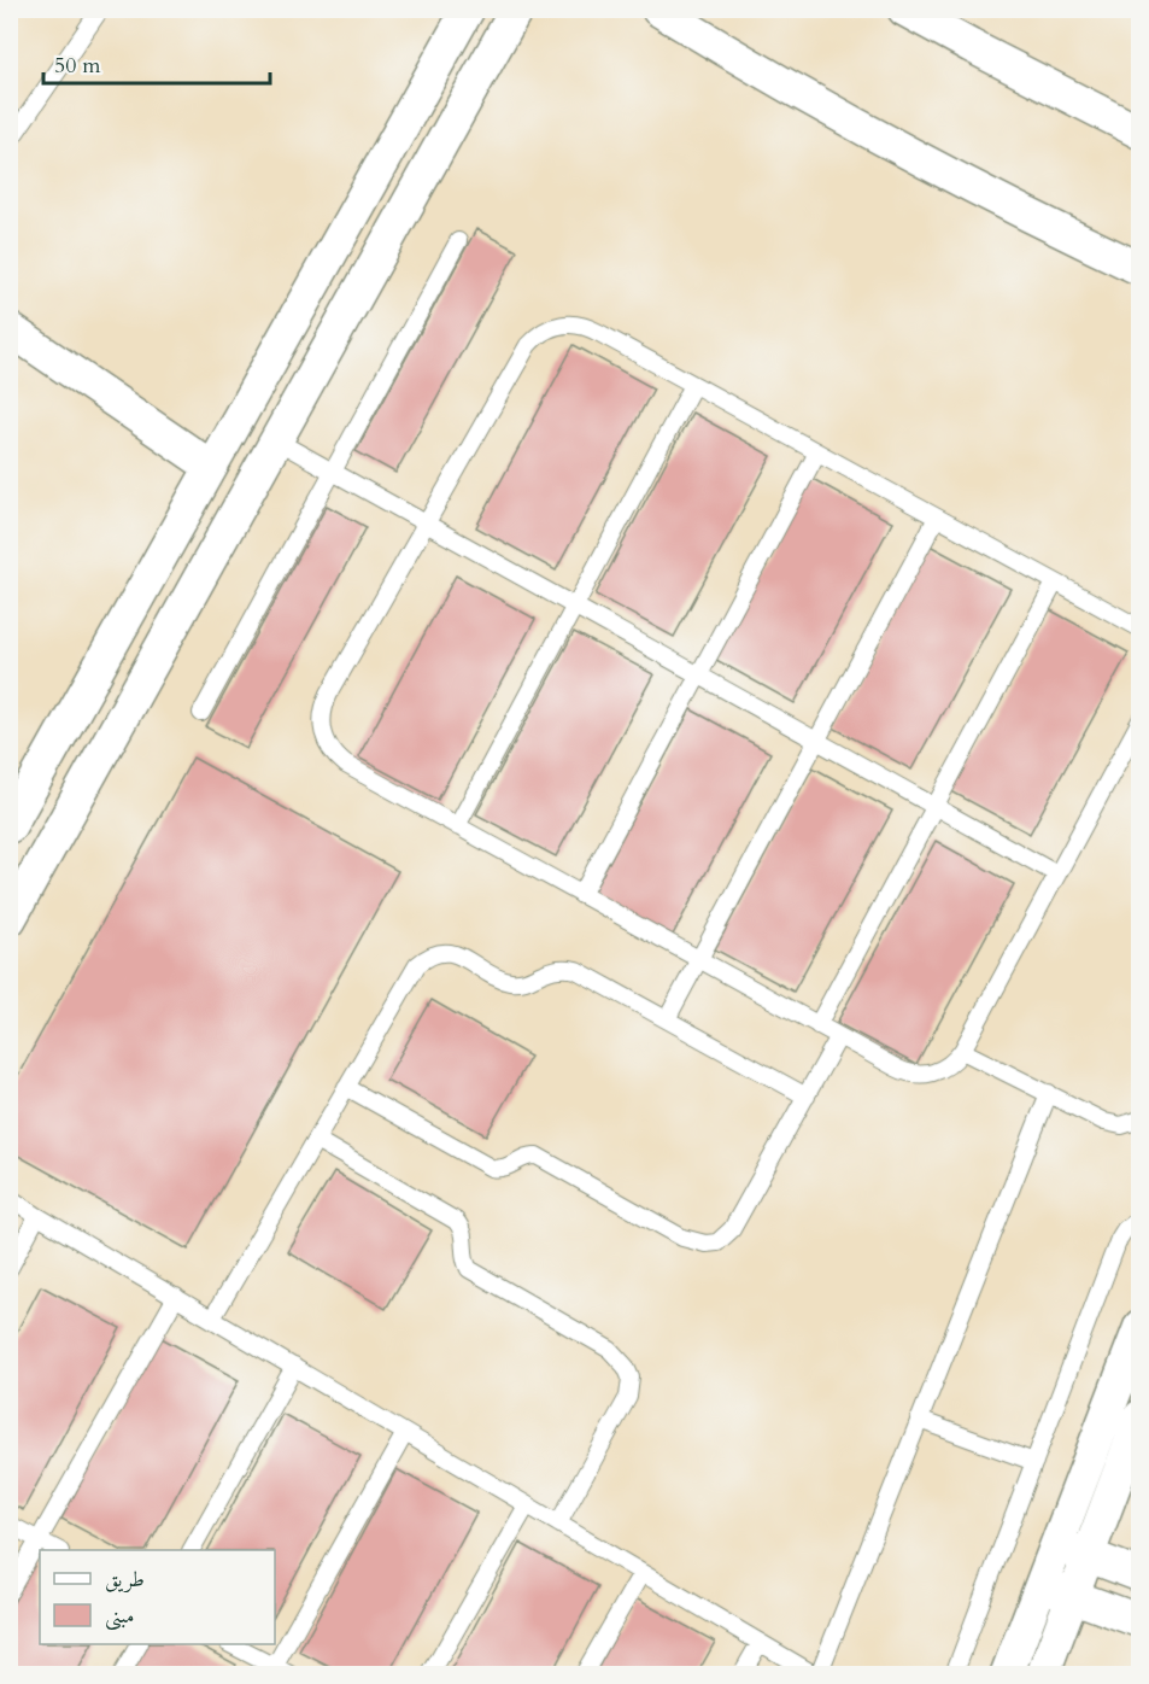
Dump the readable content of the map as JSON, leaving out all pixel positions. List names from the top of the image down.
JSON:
{
  "legend": ["طريق", "مبنى"],
  "scale_bar": "50 m"
}
